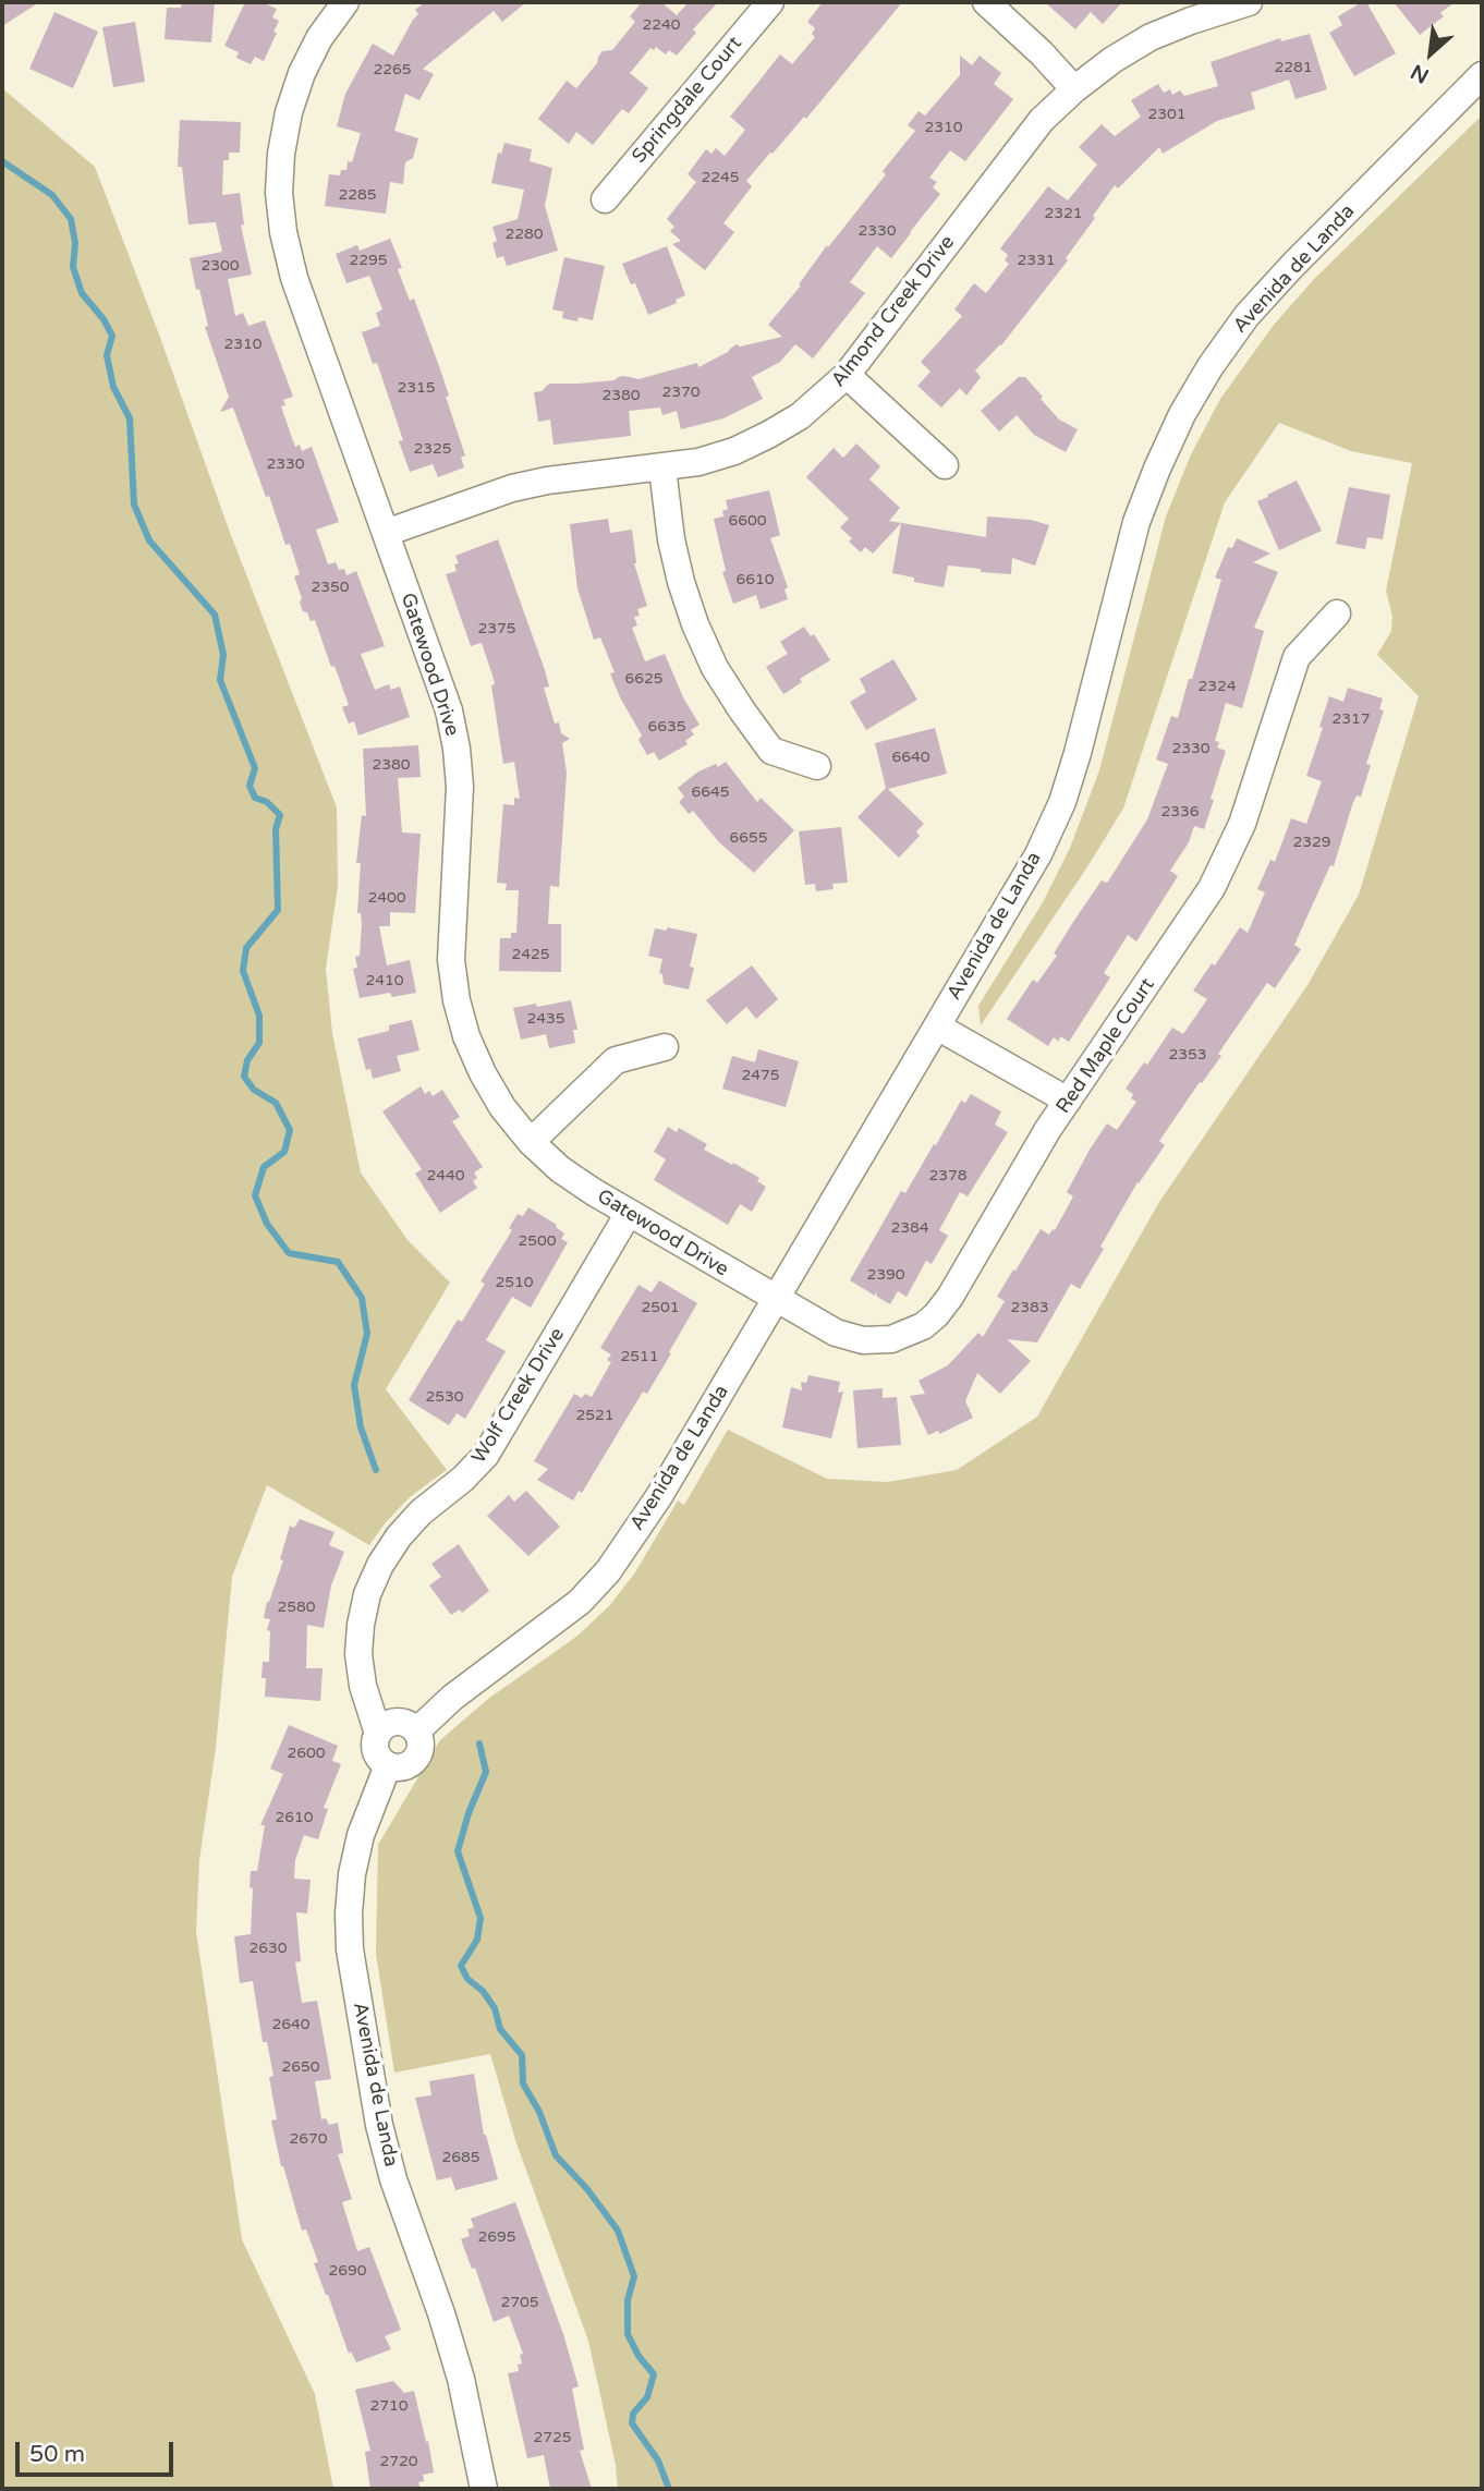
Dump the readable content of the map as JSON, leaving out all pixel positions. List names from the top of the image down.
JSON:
{
  "streets": {
    "street": [
      "Springdale Court",
      "Avenida de Landa",
      "Almond Creek Drive",
      "Gatewood Drive",
      "Red Maple Court",
      "Wolf Creek Drive"
    ]
  },
  "crossings": [
    ["Avenida de Landa", "Gatewood Drive"],
    ["Avenida de Landa", "Red Maple Court"],
    ["Avenida de Landa", "Wolf Creek Drive"],
    ["Almond Creek Drive", "Gatewood Drive"],
    ["Gatewood Drive", "Red Maple Court"],
    ["Gatewood Drive", "Wolf Creek Drive"]
  ],
  "house_numbers": [
    "2240",
    "2281",
    "2265",
    "2301",
    "2310",
    "2245",
    "2285",
    "2321",
    "2330",
    "2280",
    "2295",
    "2331",
    "2300",
    "2310",
    "2315",
    "2370",
    "2380",
    "2325",
    "2330",
    "6600",
    "6610",
    "2350",
    "2375",
    "6625",
    "2324",
    "2317",
    "6635",
    "2330",
    "6640",
    "2380",
    "6645",
    "2336",
    "6655",
    "2329",
    "2400",
    "2425",
    "2410",
    "2435",
    "2353",
    "2475",
    "2440",
    "2378",
    "2384",
    "2500",
    "2390",
    "2510",
    "2501",
    "2383",
    "2511",
    "2530",
    "2521",
    "2580",
    "2600",
    "2610",
    "2630",
    "2640",
    "2650",
    "2670",
    "2685",
    "2695",
    "2690",
    "2705",
    "2710",
    "2725",
    "2720"
  ],
  "scale_bar": "50 m",
  "north": "bottom left"
}
